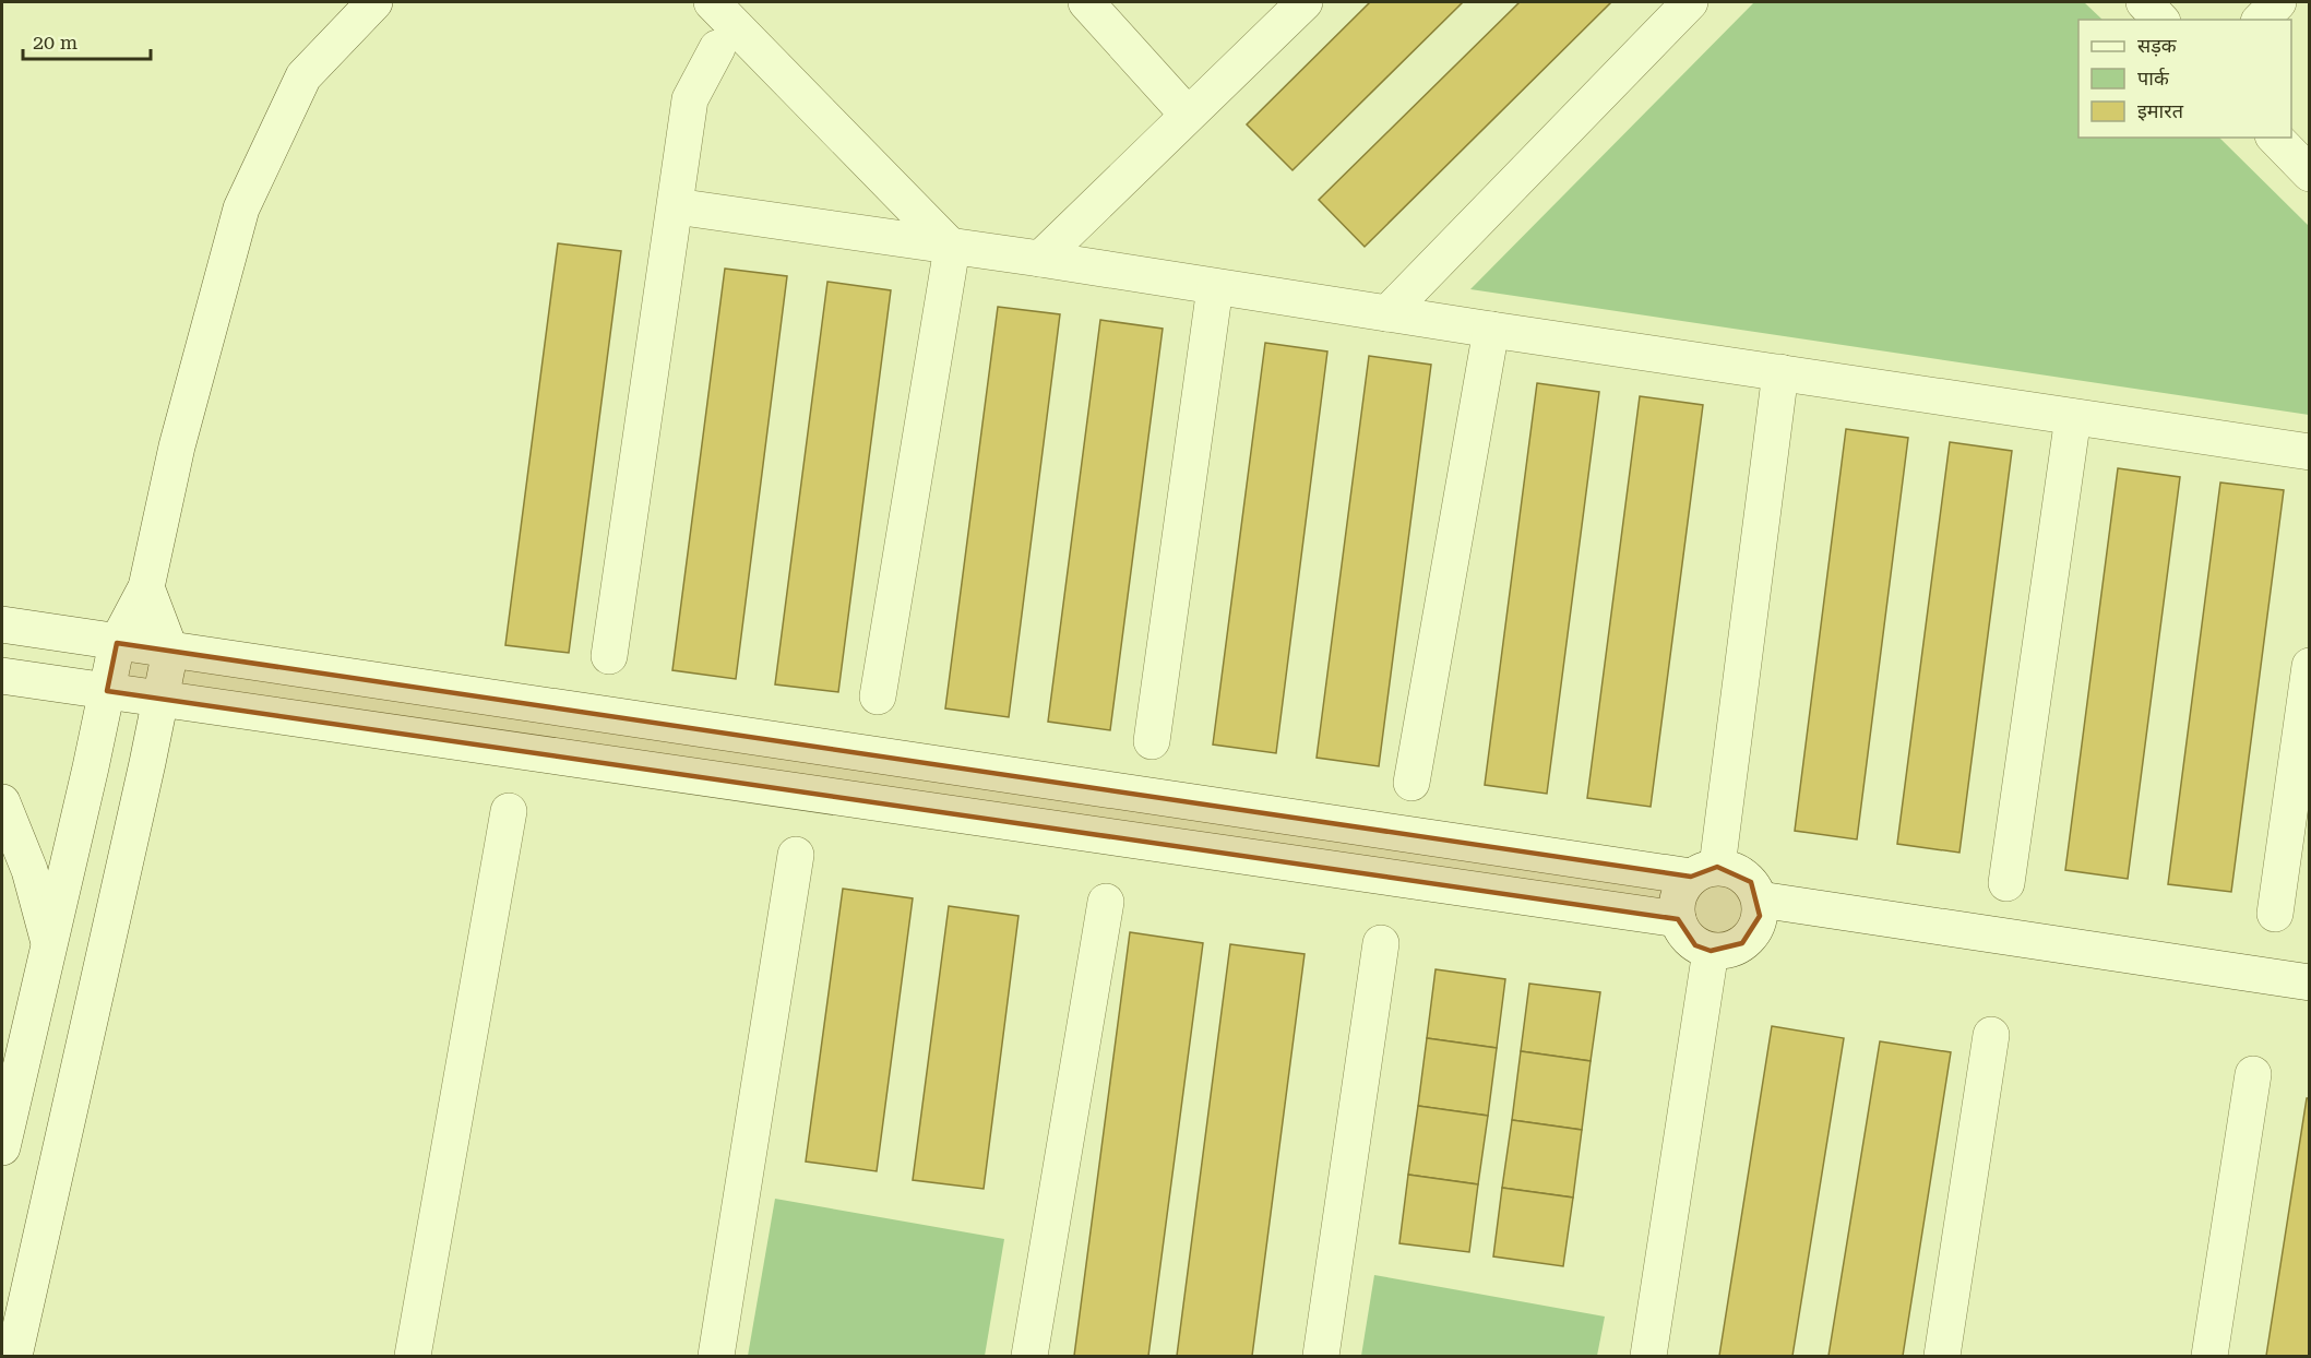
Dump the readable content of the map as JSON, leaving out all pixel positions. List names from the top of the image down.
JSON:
{
  "legend": ["सड़क", "पार्क", "इमारत"],
  "scale_bar": "20 m"
}
